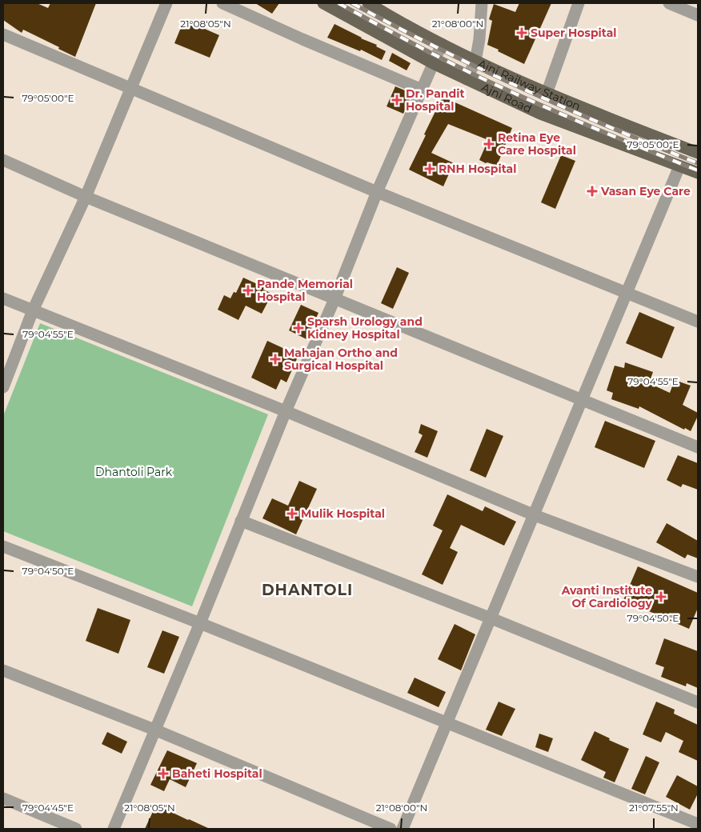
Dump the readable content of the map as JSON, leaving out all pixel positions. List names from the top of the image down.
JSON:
{
  "streets": {
    "main road": ["Ajni Railway Station", "Ajni Road"]
  },
  "districts": ["DHANTOLI"],
  "parks": ["Dhantoli Park"],
  "places": {
    "health": [
      "Super Hospital",
      "Dr. Pandit Hospital",
      "Retina Eye Care Hospital",
      "RNH Hospital",
      "Vasan Eye Care",
      "Pande Memorial Hospital",
      "Sparsh Urology and Kidney Hospital",
      "Mahajan Ortho and Surgical Hospital",
      "Mulik Hospital",
      "Avanti Institute Of Cardiology",
      "Baheti Hospital"
    ]
  },
  "coordinates": [
    "21°08'05\"N",
    "21°08'00\"N",
    "79°05'00\"E",
    "79°04'55\"E",
    "79°04'50\"E",
    "79°04'45\"E",
    "21°07'55\"N"
  ]
}
